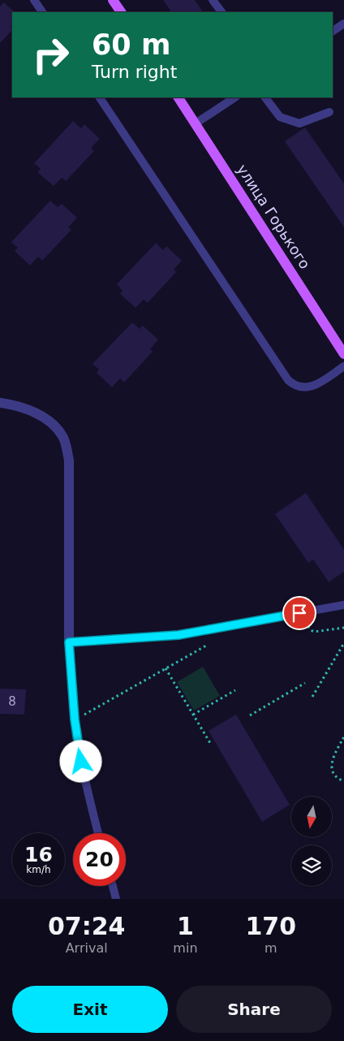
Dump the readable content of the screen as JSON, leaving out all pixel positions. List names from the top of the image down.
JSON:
{
  "streets": {
    "main road": ["улица Горького"]
  },
  "house_numbers": ["8"],
  "north": "bottom",
  "page": {
    "turn": ["60 m", "Turn right"],
    "speed": "16 km/h",
    "limit": "20",
    "eta": [
      "07:24",
      "Arrival",
      "1",
      "min",
      "170",
      "m"
    ],
    "buttons": ["Exit", "Share"]
  }
}
